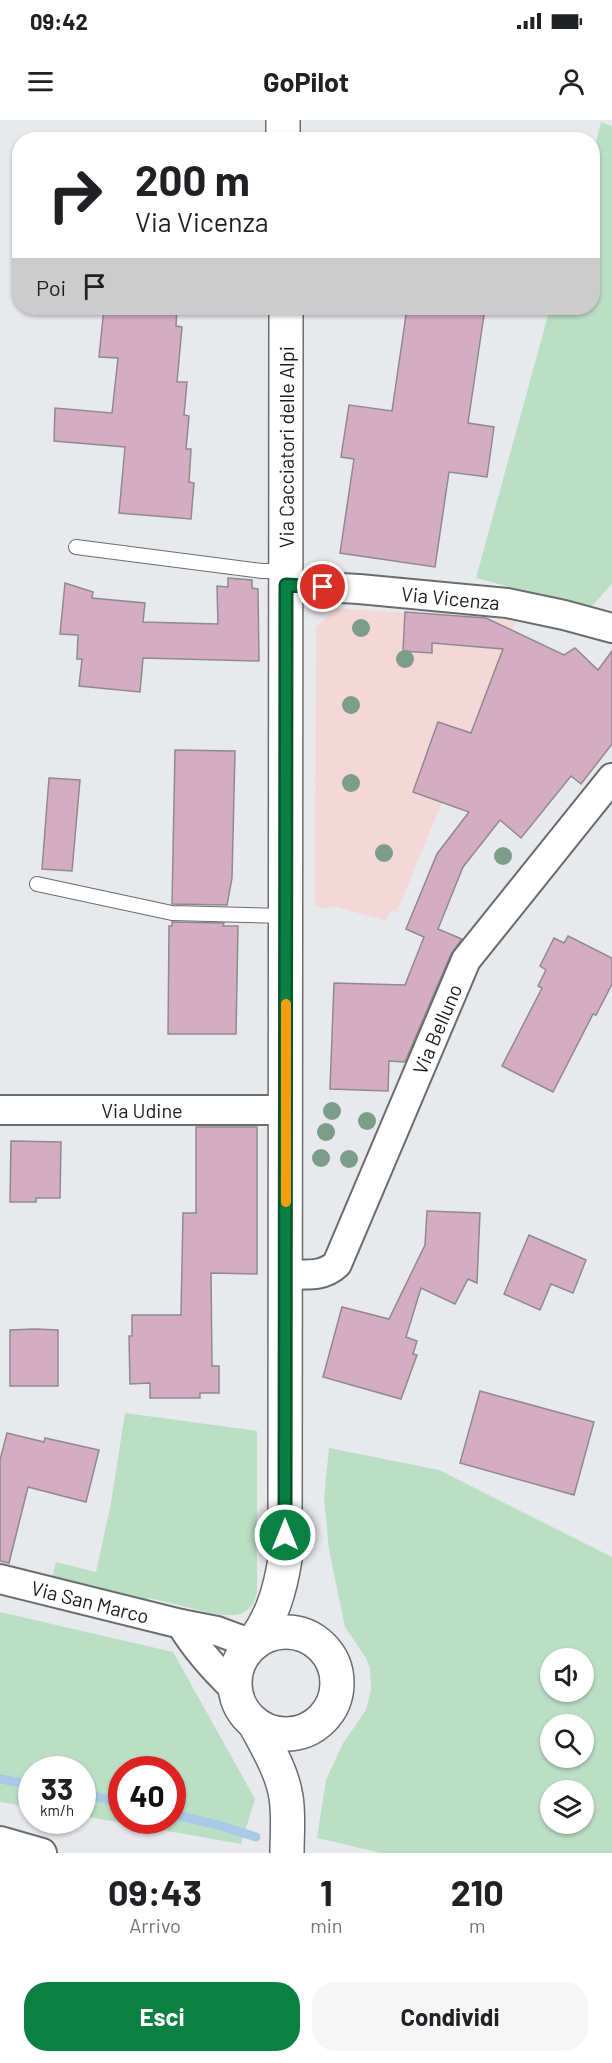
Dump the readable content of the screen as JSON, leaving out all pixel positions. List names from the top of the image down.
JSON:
{
  "streets": {
    "street": [
      "Via Cacciatori delle Alpi",
      "Via Vicenza",
      "Via Belluno",
      "Via Udine",
      "Via San Marco"
    ]
  },
  "crossings": [
    ["Via Cacciatori delle Alpi", "Via Vicenza"],
    ["Via Cacciatori delle Alpi", "Via Belluno"],
    ["Via Cacciatori delle Alpi", "Via Udine"],
    ["Via Cacciatori delle Alpi", "Via San Marco"]
  ],
  "page": {
    "status": "09:42",
    "header": "GoPilot",
    "turn": ["200 m", "Via Vicenza"],
    "then": "Poi",
    "speed": "33 km/h",
    "limit": "40",
    "eta": [
      "09:43",
      "Arrivo",
      "1",
      "min",
      "210",
      "m"
    ],
    "buttons": ["Esci", "Condividi"]
  }
}
